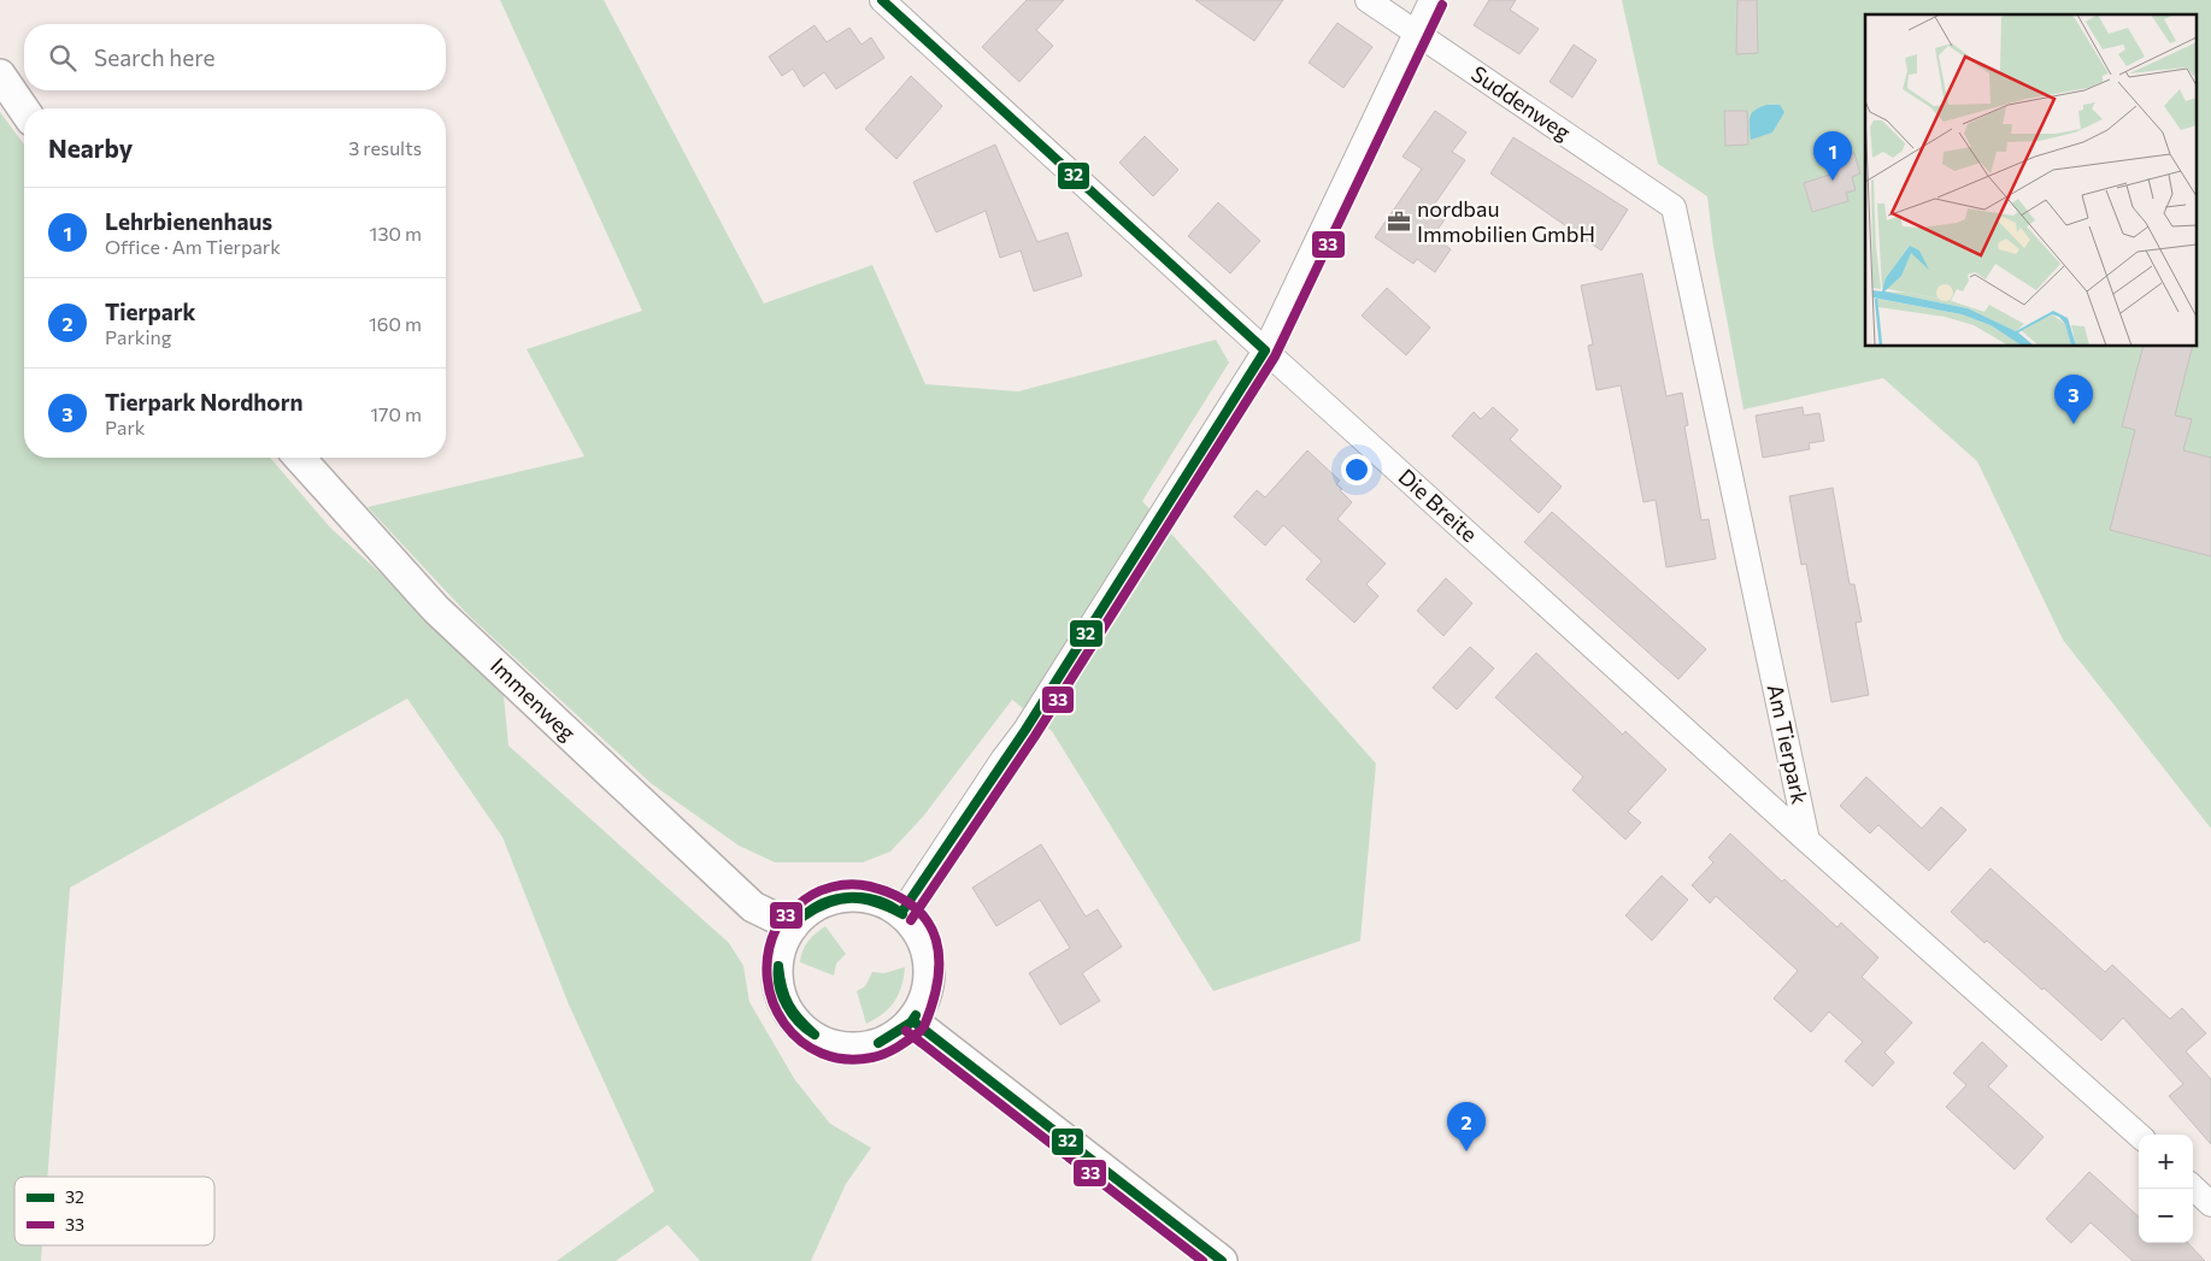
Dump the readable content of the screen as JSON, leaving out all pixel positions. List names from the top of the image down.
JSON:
{
  "streets": {
    "street": [
      "Suddenweg",
      "Die Breite",
      "Immenweg",
      "Am Tierpark"
    ]
  },
  "crossings": [
    ["Suddenweg", "Am Tierpark"],
    ["Die Breite", "Am Tierpark"]
  ],
  "places": {
    "office": ["nordbau Immobilien GmbH"]
  },
  "lines": ["transit line 32", "transit line 33"],
  "legend": ["32", "33"],
  "page": {
    "search": "Search here",
    "heading": ["Nearby", "3 results"],
    "pins": ["1", "3", "2"],
    "list": [
      {
        "mark": "1",
        "name": "Lehrbienenhaus",
        "note": "Office · Am Tierpark",
        "value": "130 m"
      },
      {
        "mark": "2",
        "name": "Tierpark",
        "note": "Parking",
        "value": "160 m"
      },
      {
        "mark": "3",
        "name": "Tierpark Nordhorn",
        "note": "Park",
        "value": "170 m"
      }
    ],
    "map_buttons": ["+", "−"]
  }
}
